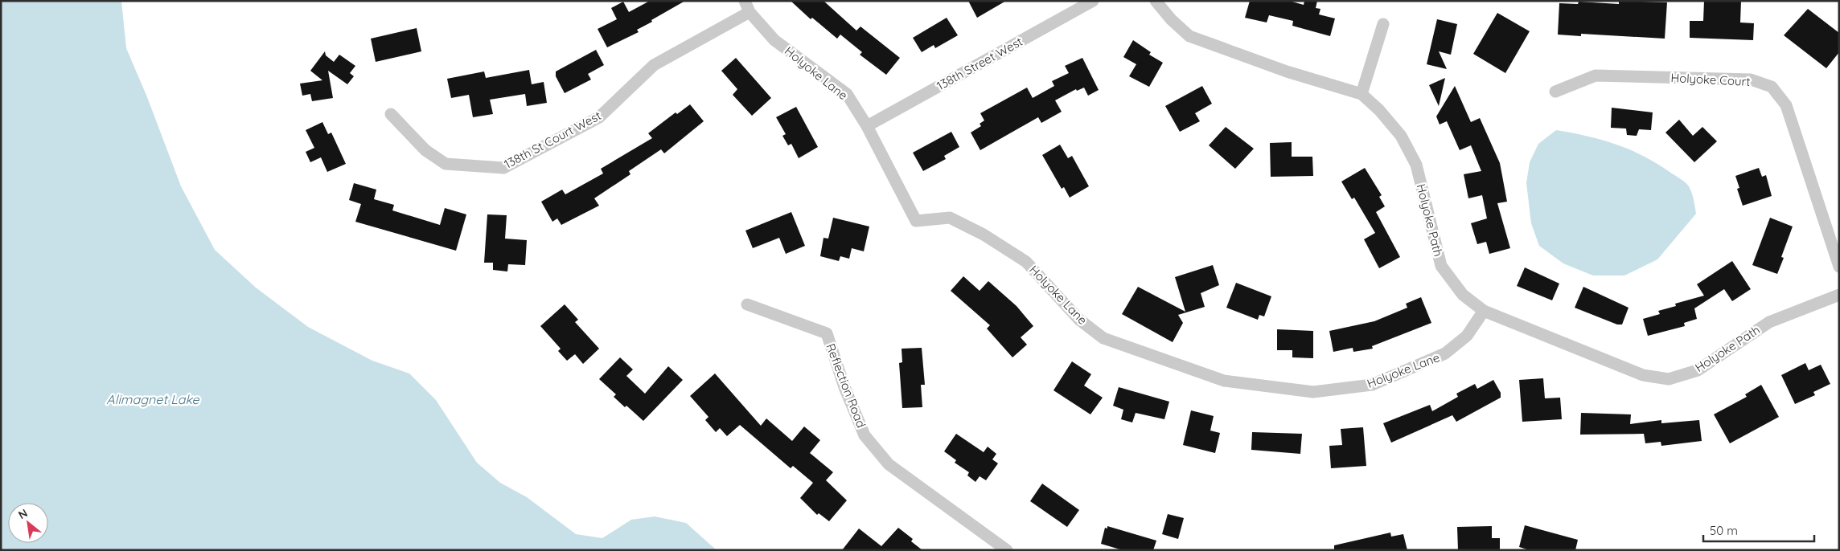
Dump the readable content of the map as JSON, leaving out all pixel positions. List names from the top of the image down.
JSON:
{
  "streets": {
    "street": [
      "138th Street West",
      "Holyoke Lane",
      "Holyoke Court",
      "138th St Court West",
      "Holyoke Path",
      "Reflection Road"
    ]
  },
  "crossings": [
    ["138th Street West", "Holyoke Lane"],
    ["Holyoke Lane", "138th St Court West"],
    ["Holyoke Lane", "Holyoke Path"]
  ],
  "water": ["Alimagnet Lake"],
  "scale_bar": "50 m",
  "north": "top left"
}
